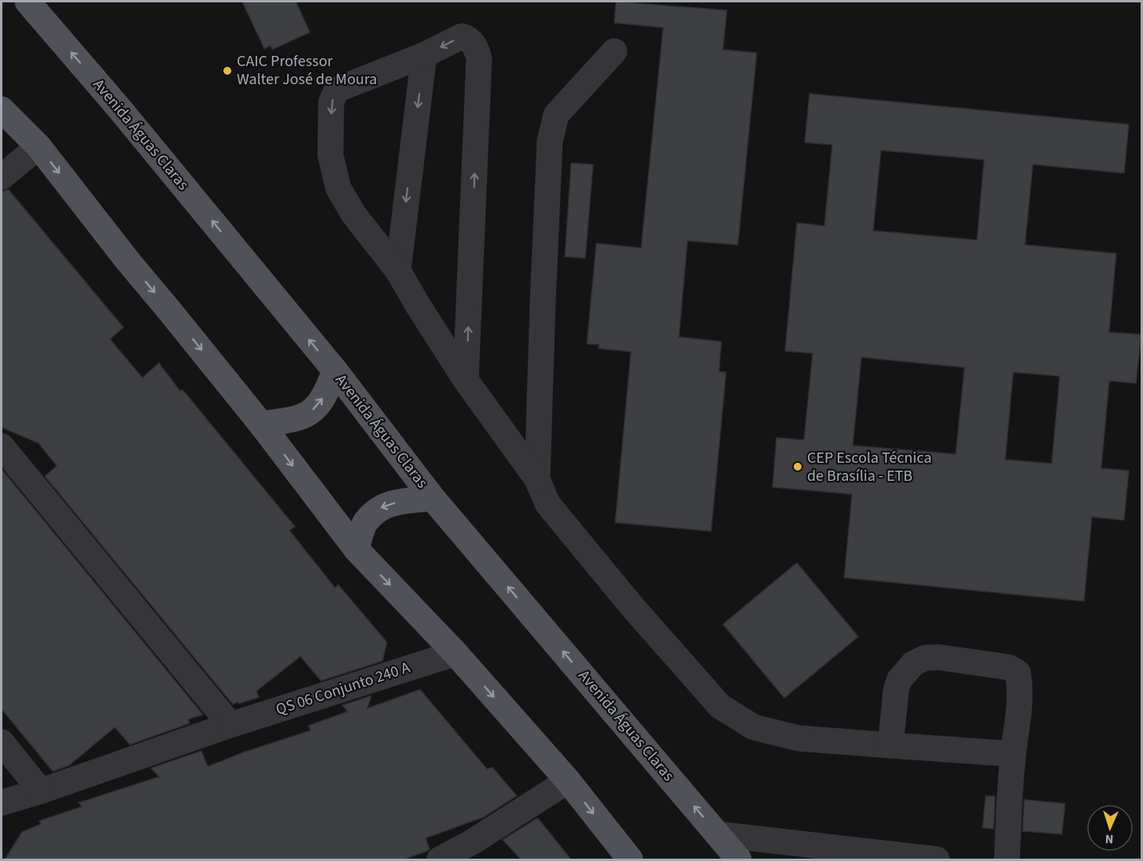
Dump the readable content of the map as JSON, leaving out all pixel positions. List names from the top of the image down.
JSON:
{
  "streets": {
    "main road": ["Avenida Águas Claras"],
    "street": ["QS 06 Conjunto 240 A"]
  },
  "places": ["CAIC Professor Walter José de Moura", "CEP Escola Técnica de Brasília - ETB"],
  "north": "bottom"
}
